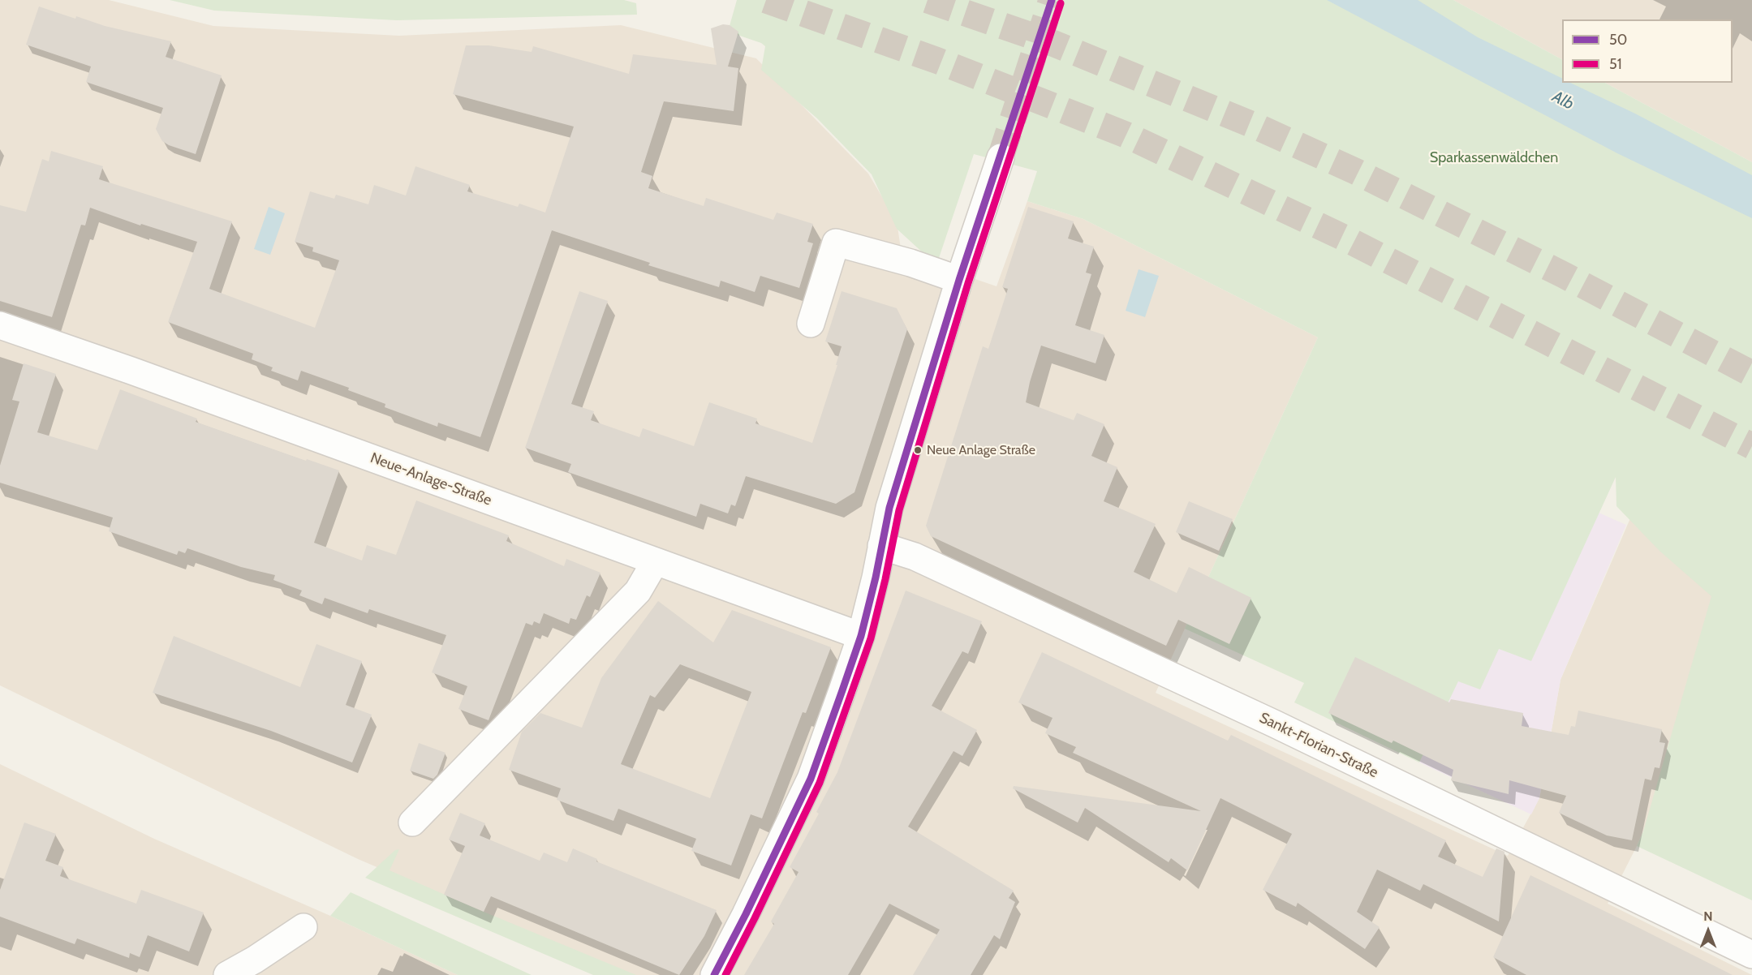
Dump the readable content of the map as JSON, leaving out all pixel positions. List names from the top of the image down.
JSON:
{
  "streets": {
    "street": ["Neue-Anlage-Straße", "Sankt-Florian-Straße"]
  },
  "water": ["Alb"],
  "parks": ["Sparkassenwäldchen"],
  "places": ["Neue Anlage Straße"],
  "lines": ["transit line 50", "transit line 51"],
  "legend": ["50", "51"],
  "north": "top"
}
